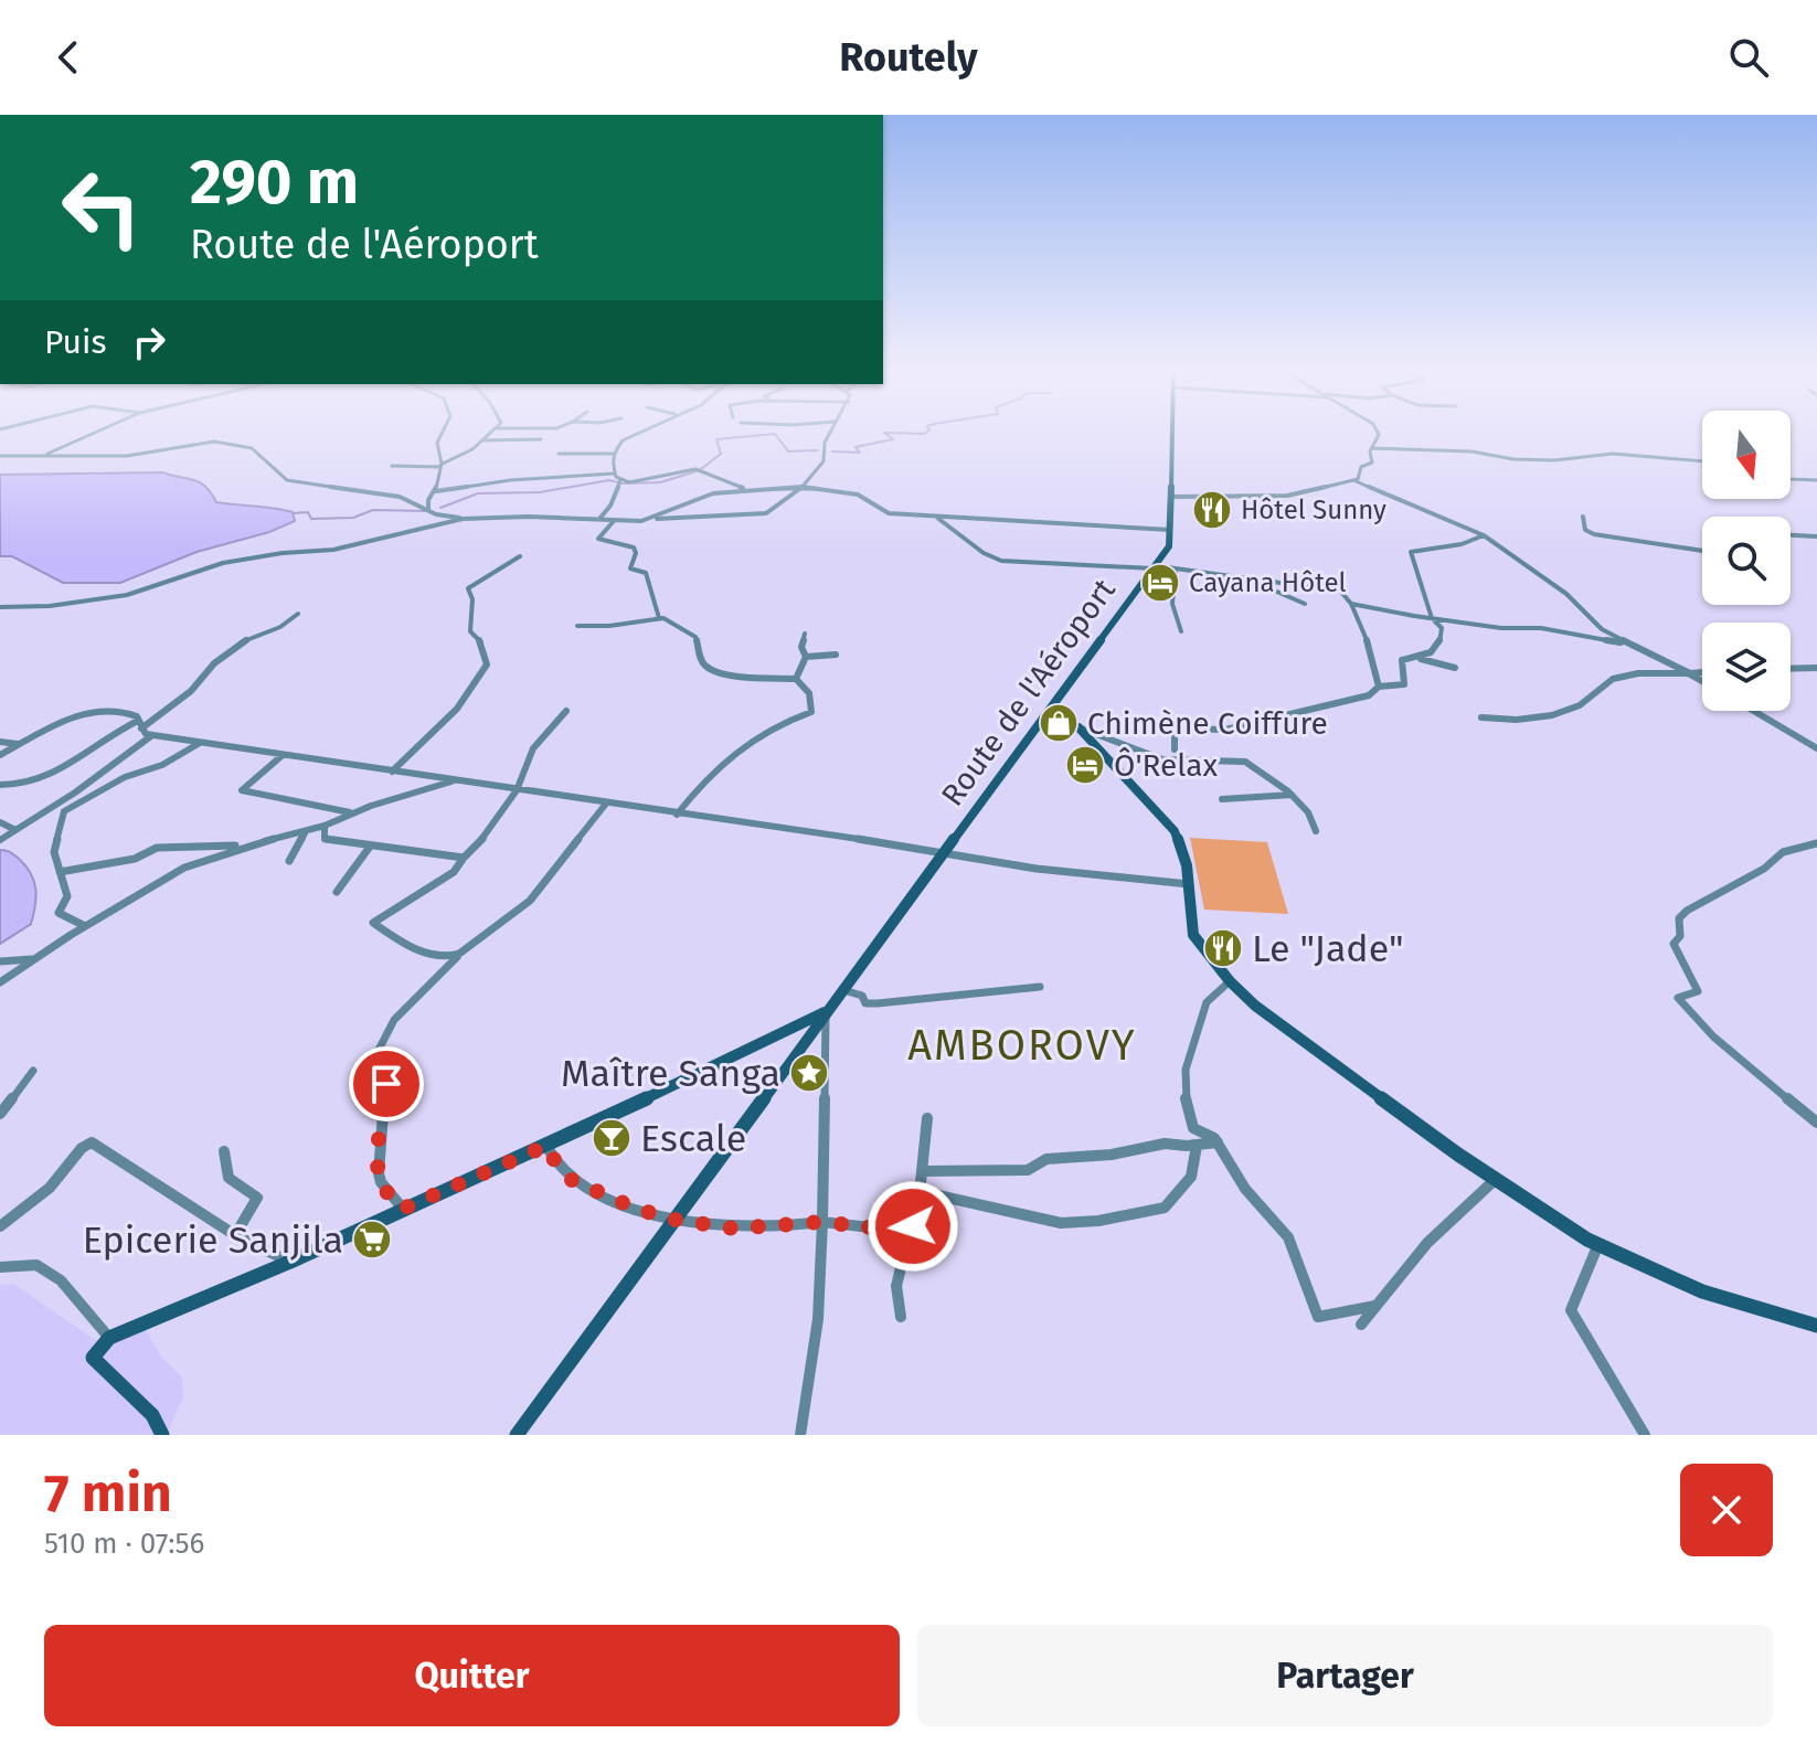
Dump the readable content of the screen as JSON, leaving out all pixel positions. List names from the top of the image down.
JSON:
{
  "streets": {
    "main road": ["Route de l'Aéroport"]
  },
  "districts": ["AMBOROVY"],
  "places": {
    "restaurant": ["Hôtel Sunny", "Le \"Jade\""],
    "hotel": ["Cayana Hôtel", "Ô'Relax"],
    "shop": ["Chimène Coiffure"],
    "place": ["Maître Sanga"],
    "bar": ["Escale"],
    "supermarket": ["Epicerie Sanjila"]
  },
  "north": "bottom",
  "page": {
    "header": "Routely",
    "turn": ["290 m", "Route de l'Aéroport"],
    "then": "Puis",
    "heading": ["7 min", "510 m · 07:56"],
    "buttons": ["Quitter", "Partager"]
  }
}
